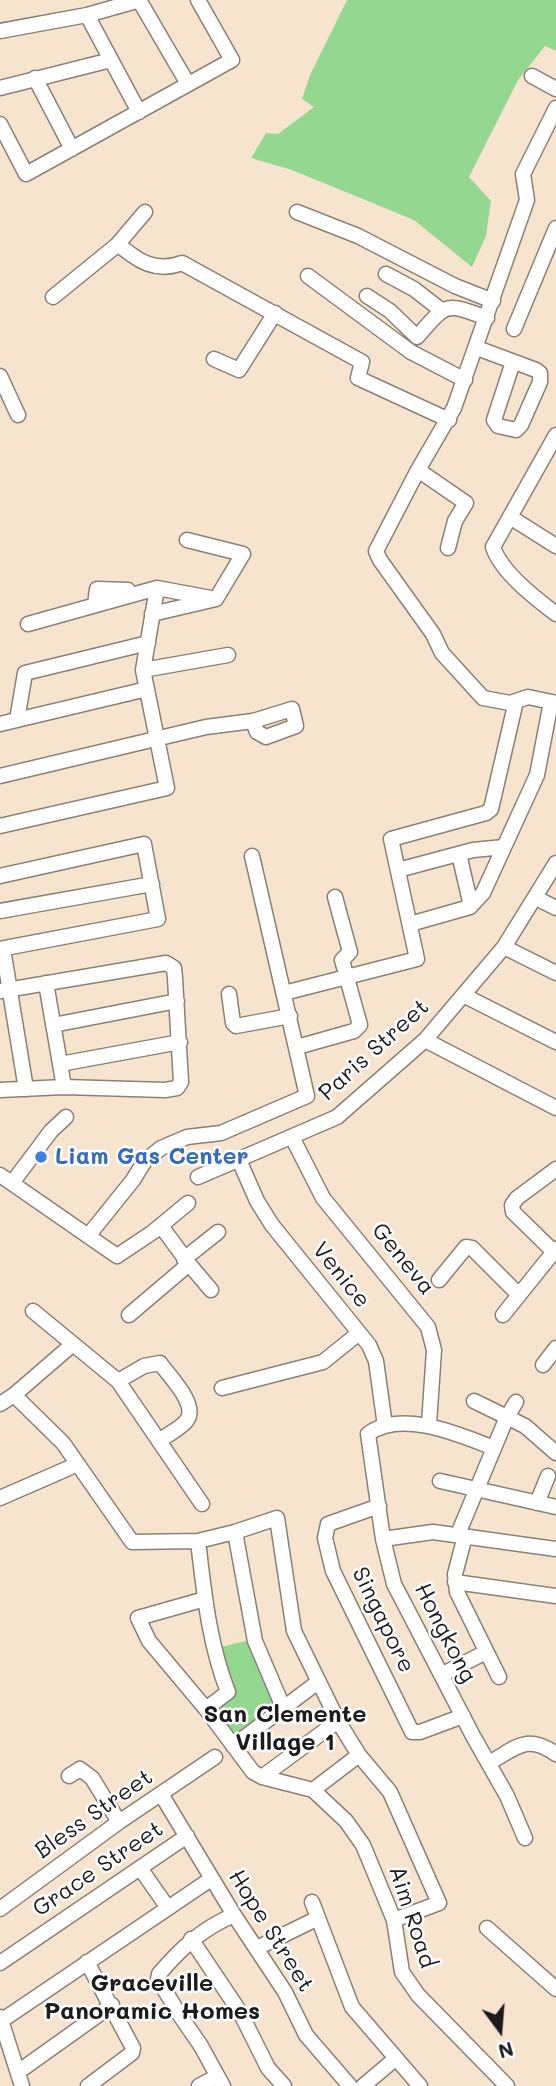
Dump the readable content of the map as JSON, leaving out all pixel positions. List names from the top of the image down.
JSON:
{
  "streets": {
    "street": [
      "Paris Street",
      "Geneva",
      "Venice",
      "Singapore",
      "Hongkong",
      "Bless Street",
      "Grace Street",
      "Aim Road",
      "Hope Street"
    ]
  },
  "crossings": [
    ["Paris Street", "Geneva"],
    ["Paris Street", "Venice"],
    ["Venice", "Hongkong"],
    ["Singapore", "Hongkong"],
    ["Bless Street", "Hope Street"],
    ["Grace Street", "Hope Street"]
  ],
  "districts": ["San Clemente Village 1", "Graceville Panoramic Homes"],
  "places": ["Liam Gas Center"],
  "north": "bottom"
}
